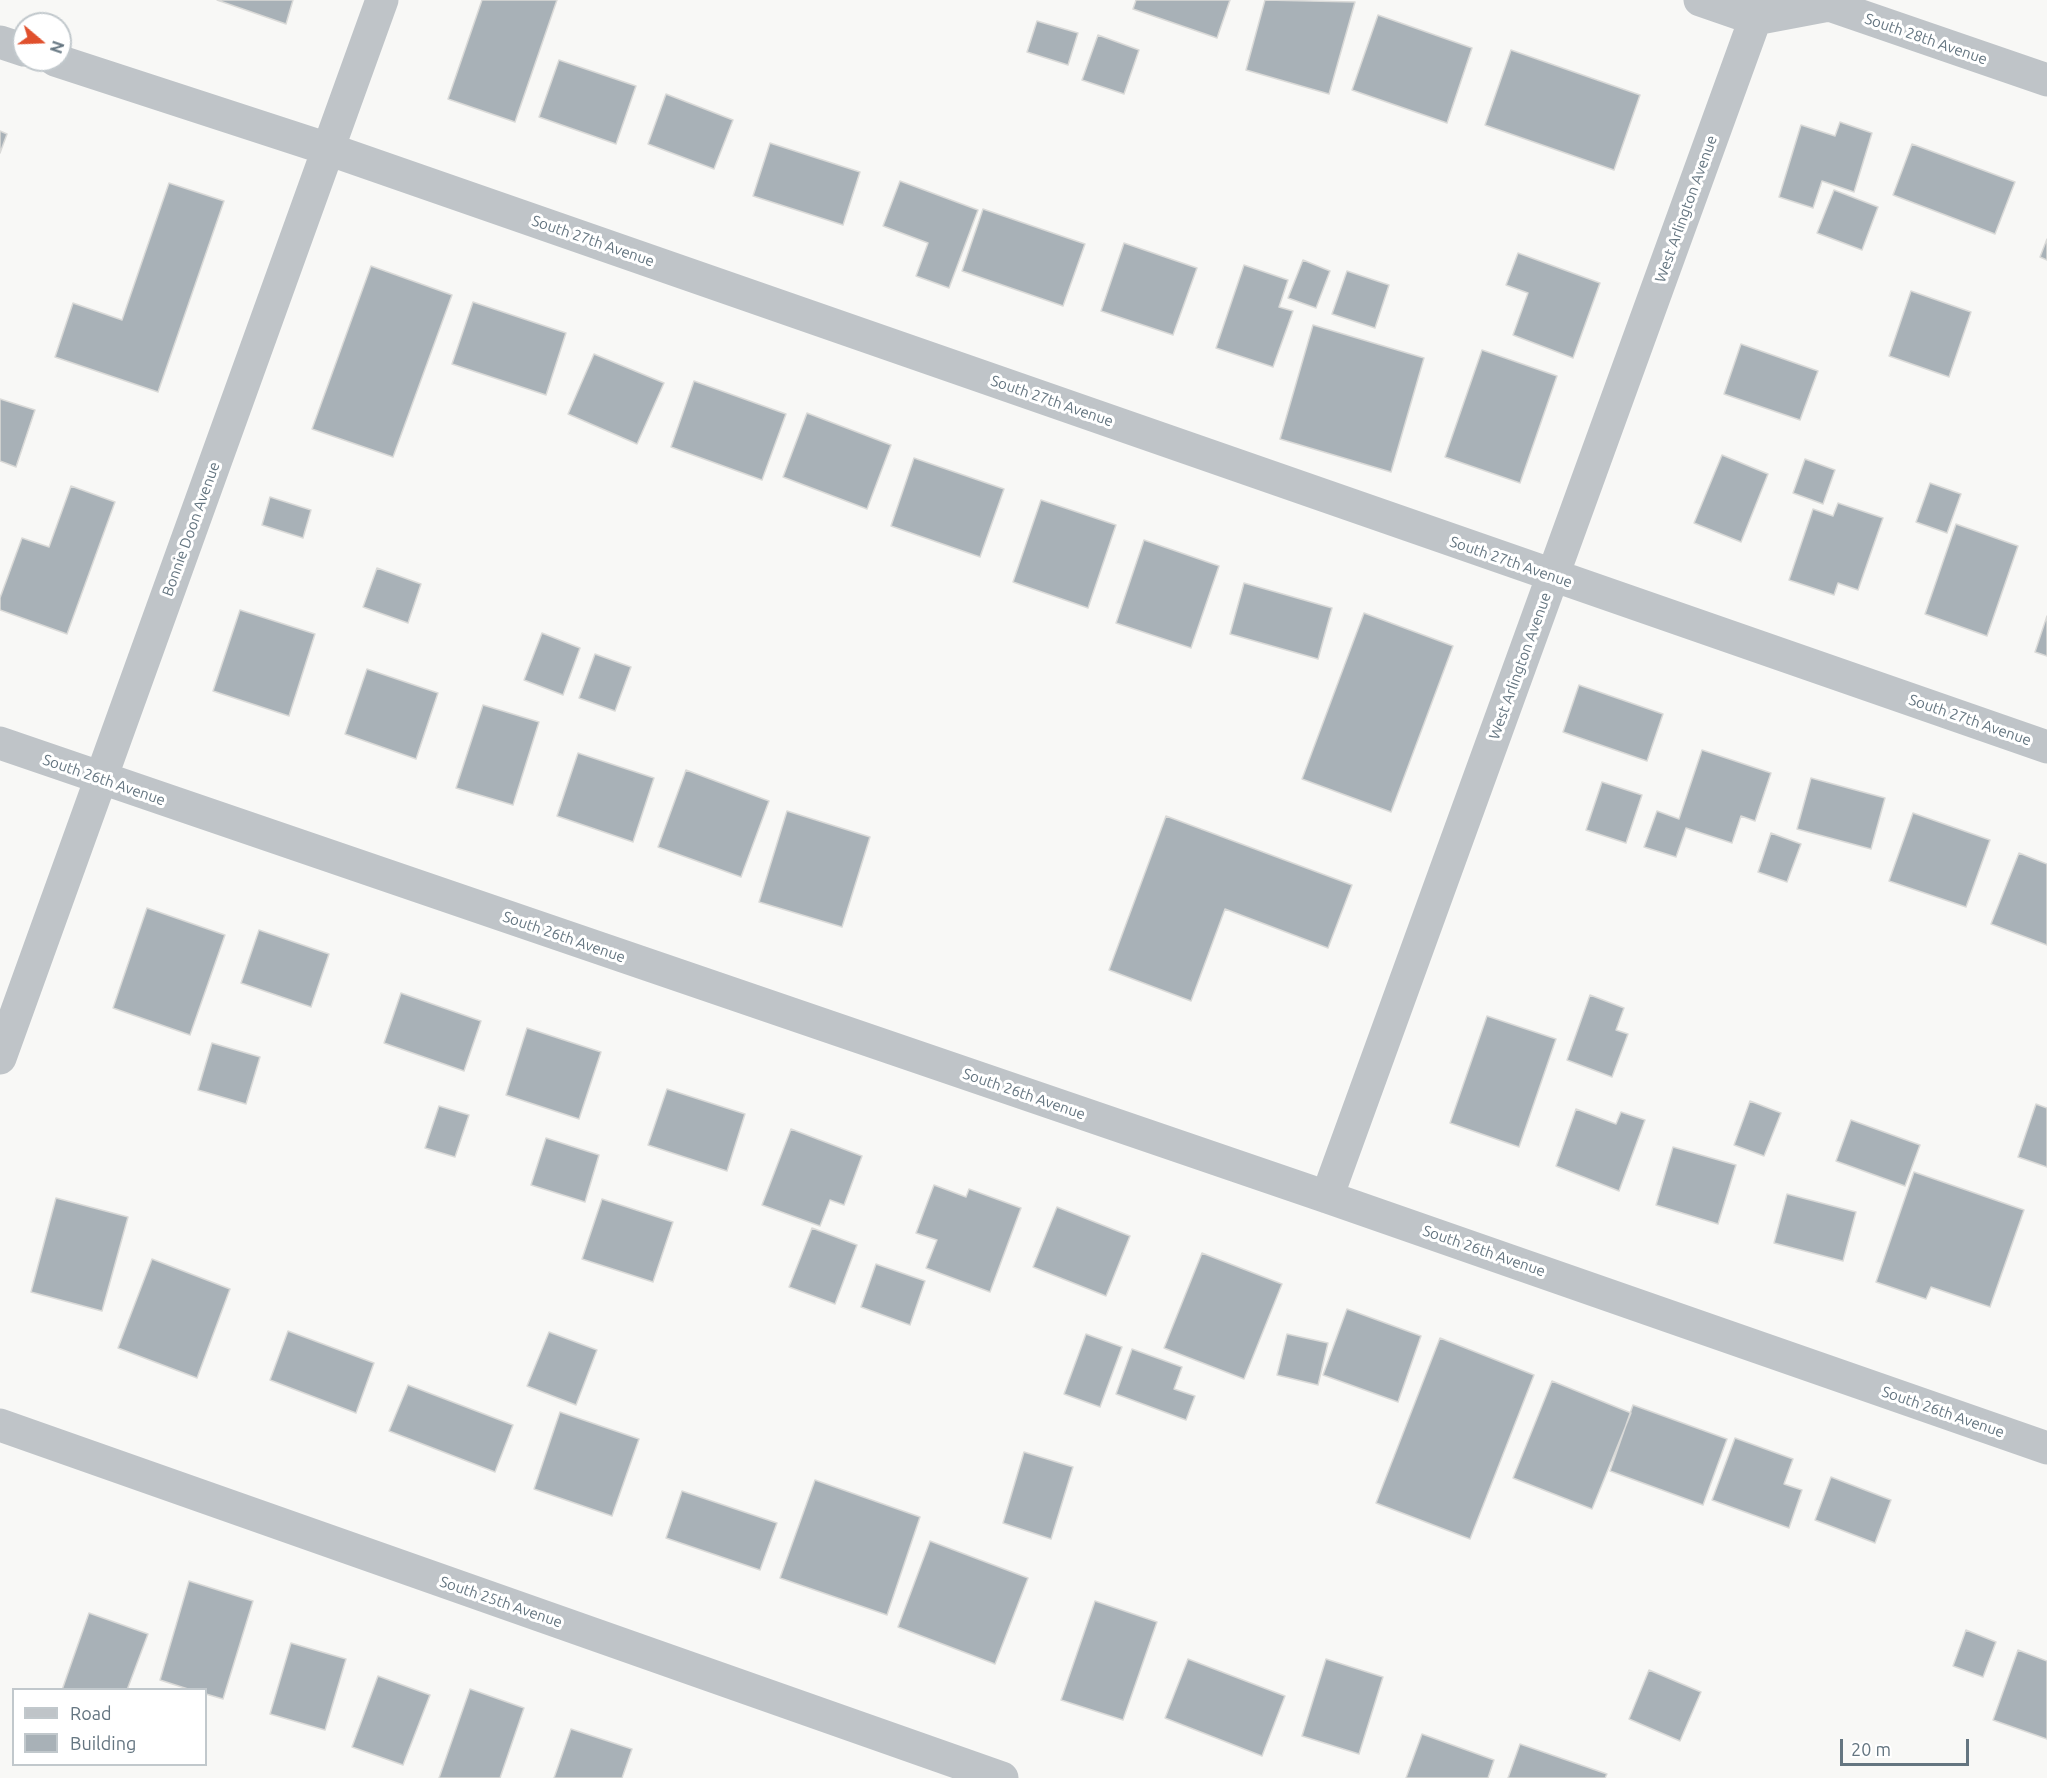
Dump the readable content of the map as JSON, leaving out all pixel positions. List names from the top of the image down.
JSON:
{
  "streets": {
    "street": [
      "South 28th Avenue",
      "West Arlington Avenue",
      "South 27th Avenue",
      "Bonnie Doon Avenue",
      "South 26th Avenue",
      "South 25th Avenue"
    ]
  },
  "crossings": [
    ["South 28th Avenue", "West Arlington Avenue"],
    ["West Arlington Avenue", "South 27th Avenue"],
    ["West Arlington Avenue", "South 26th Avenue"],
    ["South 27th Avenue", "Bonnie Doon Avenue"],
    ["Bonnie Doon Avenue", "South 26th Avenue"]
  ],
  "legend": ["Road", "Building"],
  "scale_bar": "20 m",
  "north": "right"
}
